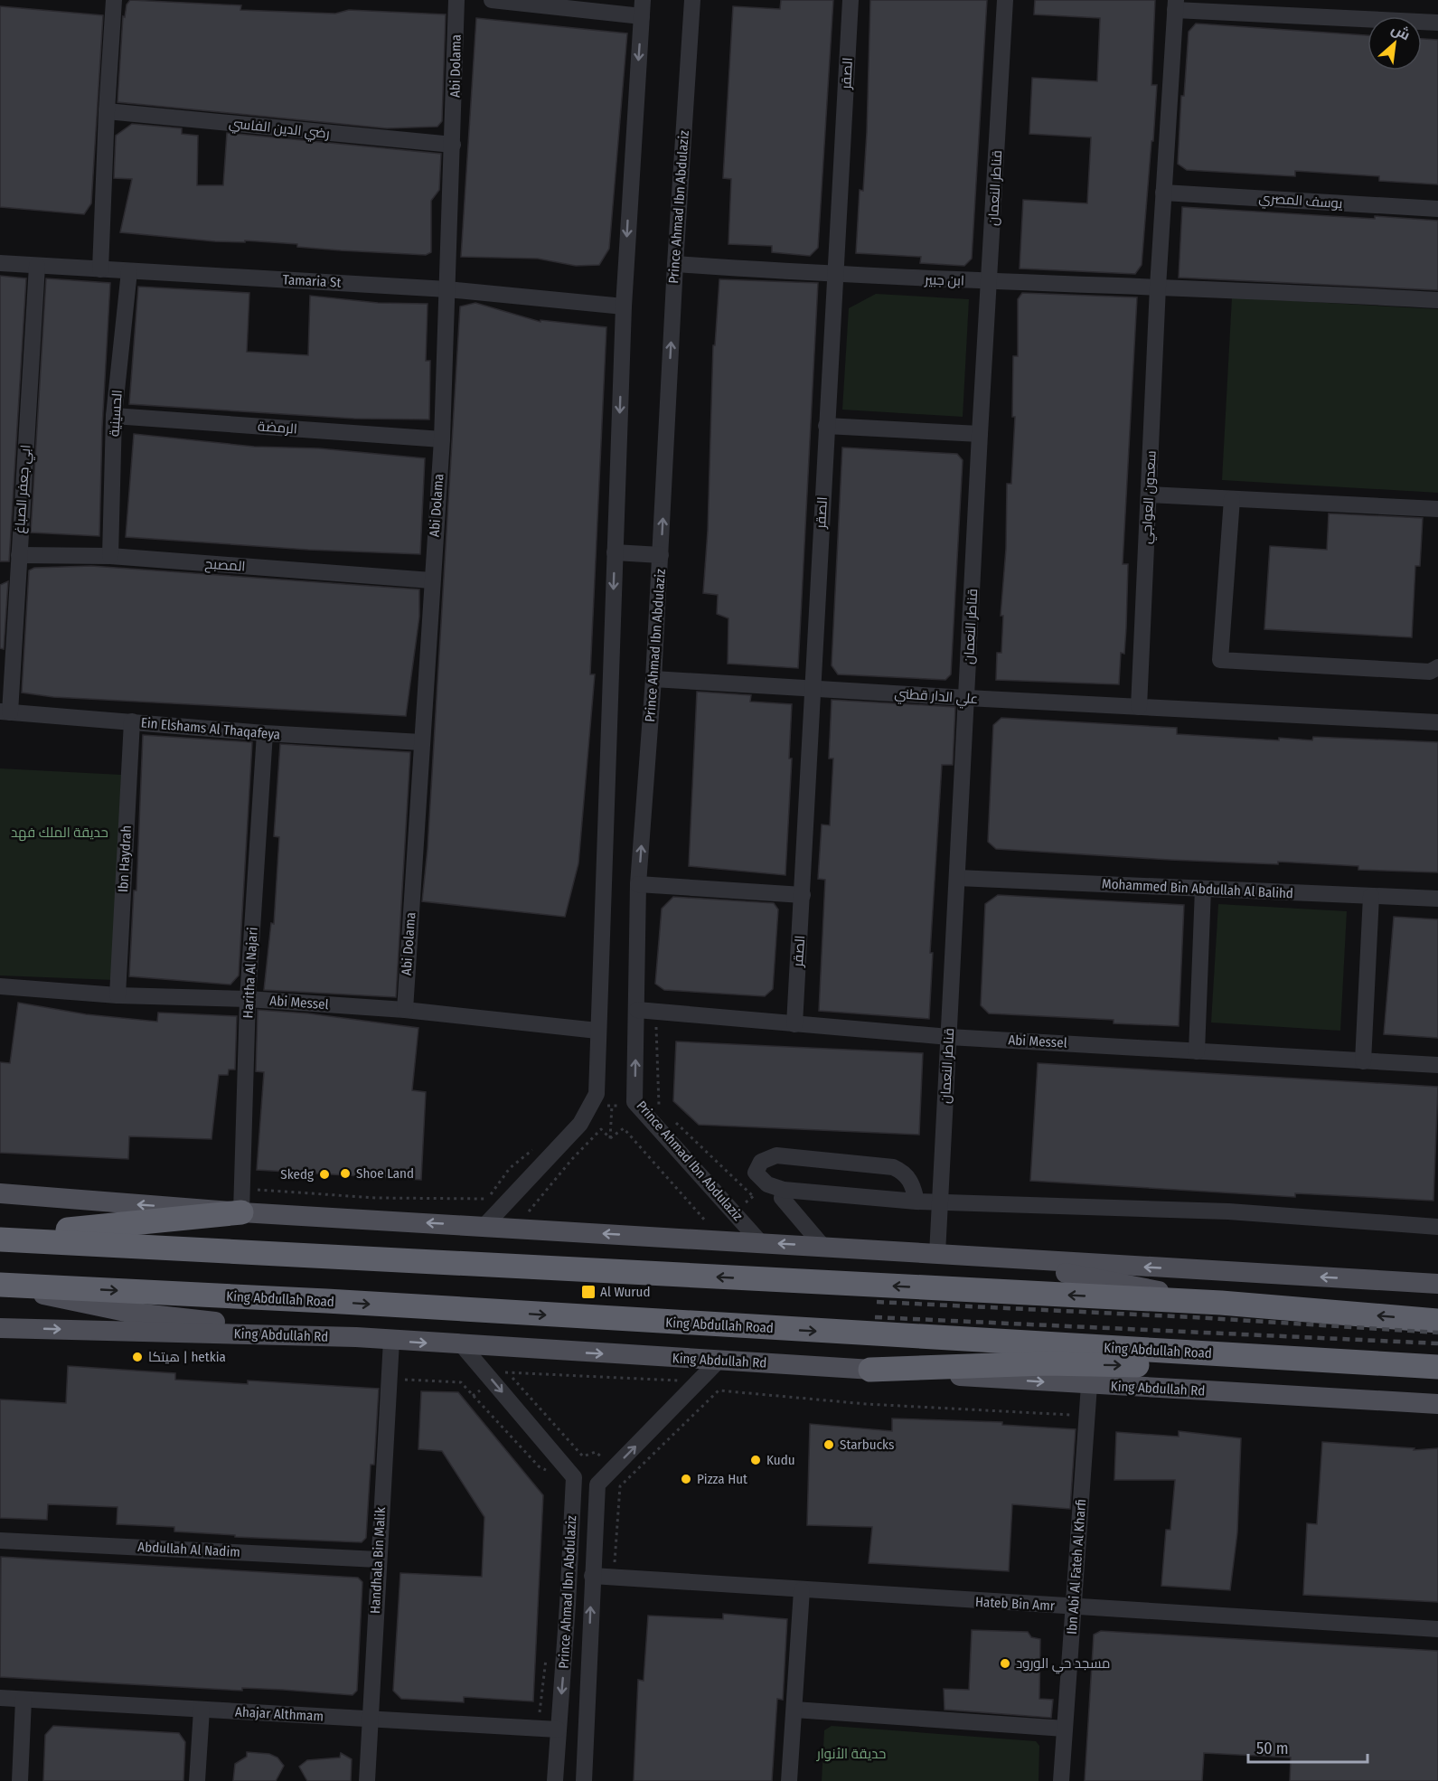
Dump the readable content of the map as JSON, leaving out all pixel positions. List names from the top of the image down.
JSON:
{
  "streets": {
    "highway": ["King Abdullah Road"],
    "main road": ["King Abdullah Rd"],
    "street": [
      "Abi Dolama",
      "الصقر",
      "رضي الدين الفاسي",
      "قناطر النعمان",
      "يوسف المصري",
      "Prince Ahmad Ibn Abdulaziz",
      "ابن جبير",
      "Tamaria St",
      "الحسينية",
      "الرمضة",
      "ابي جعفر الصباغ",
      "سعدون العواجي",
      "المصبح",
      "علي الدار قطني",
      "Ein Elshams Al Thaqafeya",
      "Ibn Haydrah",
      "Mohammed Bin Abdullah Al Balihd",
      "Haritha Al Najari",
      "Abi Messel",
      "Abdullah Al Nadim",
      "Handhala Bin Malik",
      "Ibn Abi Al Fateh Al Kharfi",
      "Hateb Bin Amr",
      "Ahajar Althmam"
    ]
  },
  "crossings": [
    ["Abi Dolama", "رضي الدين الفاسي"],
    ["Abi Dolama", "Tamaria St"],
    ["Abi Dolama", "الرمضة"],
    ["Abi Dolama", "المصبح"],
    ["Abi Dolama", "Ein Elshams Al Thaqafeya"],
    ["Abi Dolama", "Abi Messel"],
    ["الصقر", "ابن جبير"],
    ["الصقر", "علي الدار قطني"],
    ["الصقر", "Abi Messel"],
    ["قناطر النعمان", "ابن جبير"],
    ["قناطر النعمان", "علي الدار قطني"],
    ["قناطر النعمان", "Mohammed Bin Abdullah Al Balihd"],
    ["قناطر النعمان", "Abi Messel"],
    ["يوسف المصري", "سعدون العواجي"],
    ["Prince Ahmad Ibn Abdulaziz", "ابن جبير"],
    ["Prince Ahmad Ibn Abdulaziz", "علي الدار قطني"],
    ["Prince Ahmad Ibn Abdulaziz", "Abi Messel"],
    ["Prince Ahmad Ibn Abdulaziz", "King Abdullah Rd"],
    ["Prince Ahmad Ibn Abdulaziz", "Hateb Bin Amr"],
    ["Prince Ahmad Ibn Abdulaziz", "Ahajar Althmam"],
    ["ابن جبير", "سعدون العواجي"],
    ["Tamaria St", "الحسينية"],
    ["Tamaria St", "ابي جعفر الصباغ"],
    ["الحسينية", "الرمضة"],
    ["الحسينية", "المصبح"],
    ["ابي جعفر الصباغ", "المصبح"],
    ["ابي جعفر الصباغ", "Ein Elshams Al Thaqafeya"],
    ["سعدون العواجي", "علي الدار قطني"],
    ["Ein Elshams Al Thaqafeya", "Ibn Haydrah"],
    ["Ein Elshams Al Thaqafeya", "Haritha Al Najari"],
    ["Ibn Haydrah", "Abi Messel"],
    ["Haritha Al Najari", "Abi Messel"],
    ["King Abdullah Rd", "Handhala Bin Malik"],
    ["King Abdullah Rd", "Ibn Abi Al Fateh Al Kharfi"],
    ["Abdullah Al Nadim", "Handhala Bin Malik"],
    ["Handhala Bin Malik", "Ahajar Althmam"],
    ["Ibn Abi Al Fateh Al Kharfi", "Hateb Bin Amr"]
  ],
  "parks": ["حديقة الملك فهد", "حديقة الأنوار"],
  "places": {
    "other": [
      "Shoe Land",
      "Skedg",
      "هيتكا | hetkia",
      "Starbucks",
      "Kudu",
      "Pizza Hut",
      "مسجد حي الورود"
    ],
    "transit": ["Al Wurud"]
  },
  "scale_bar": "50 m",
  "north": "top right"
}
